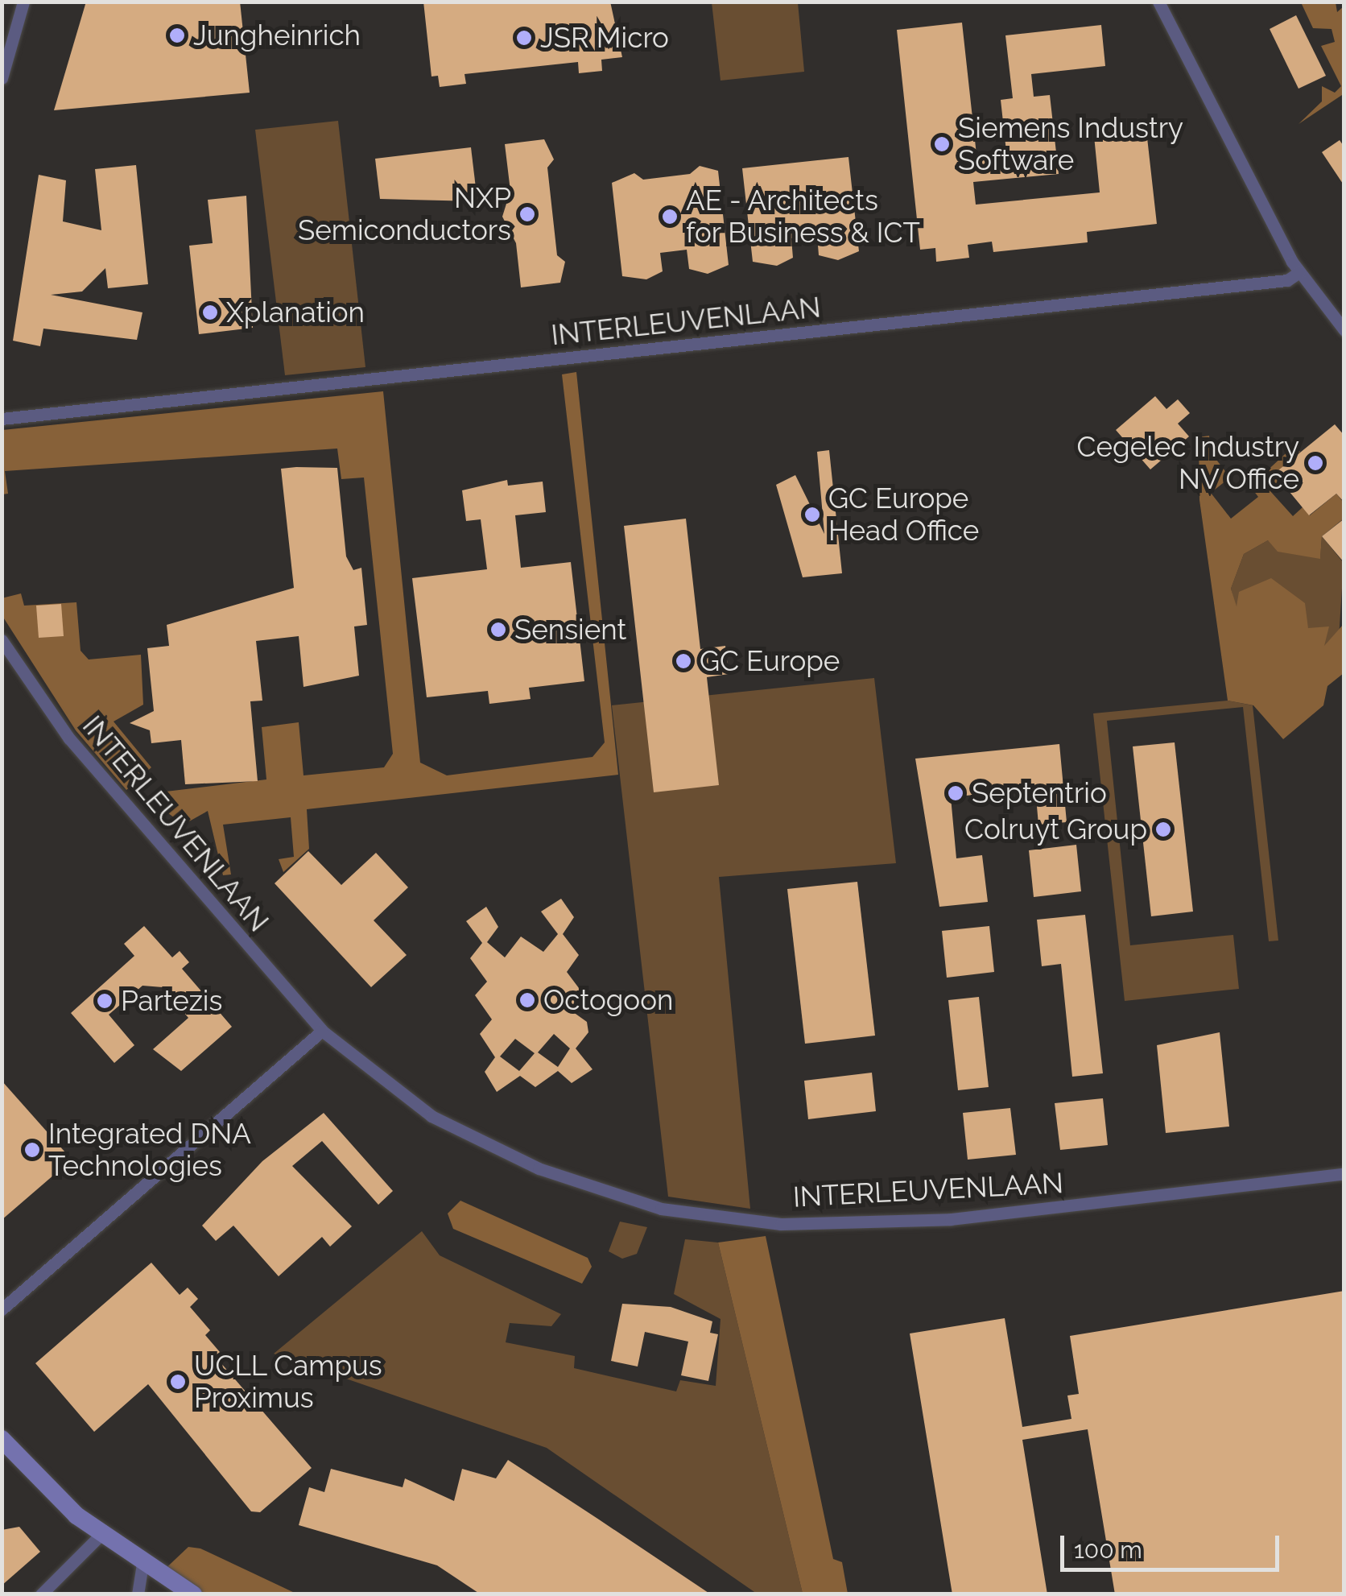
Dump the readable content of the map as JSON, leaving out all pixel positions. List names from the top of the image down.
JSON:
{
  "streets": {
    "street": ["INTERLEUVENLAAN"]
  },
  "places": [
    "Jungheinrich",
    "JSR Micro",
    "Siemens Industry Software",
    "NXP Semiconductors",
    "AE - Architects for Business & ICT",
    "Xplanation",
    "Cegelec Industry NV Office",
    "GC Europe Head Office",
    "Sensient",
    "GC Europe",
    "Septentrio",
    "Colruyt Group",
    "Octogoon",
    "Partezis",
    "Integrated DNA Technologies",
    "UCLL Campus Proximus"
  ],
  "scale_bar": "100 m"
}
